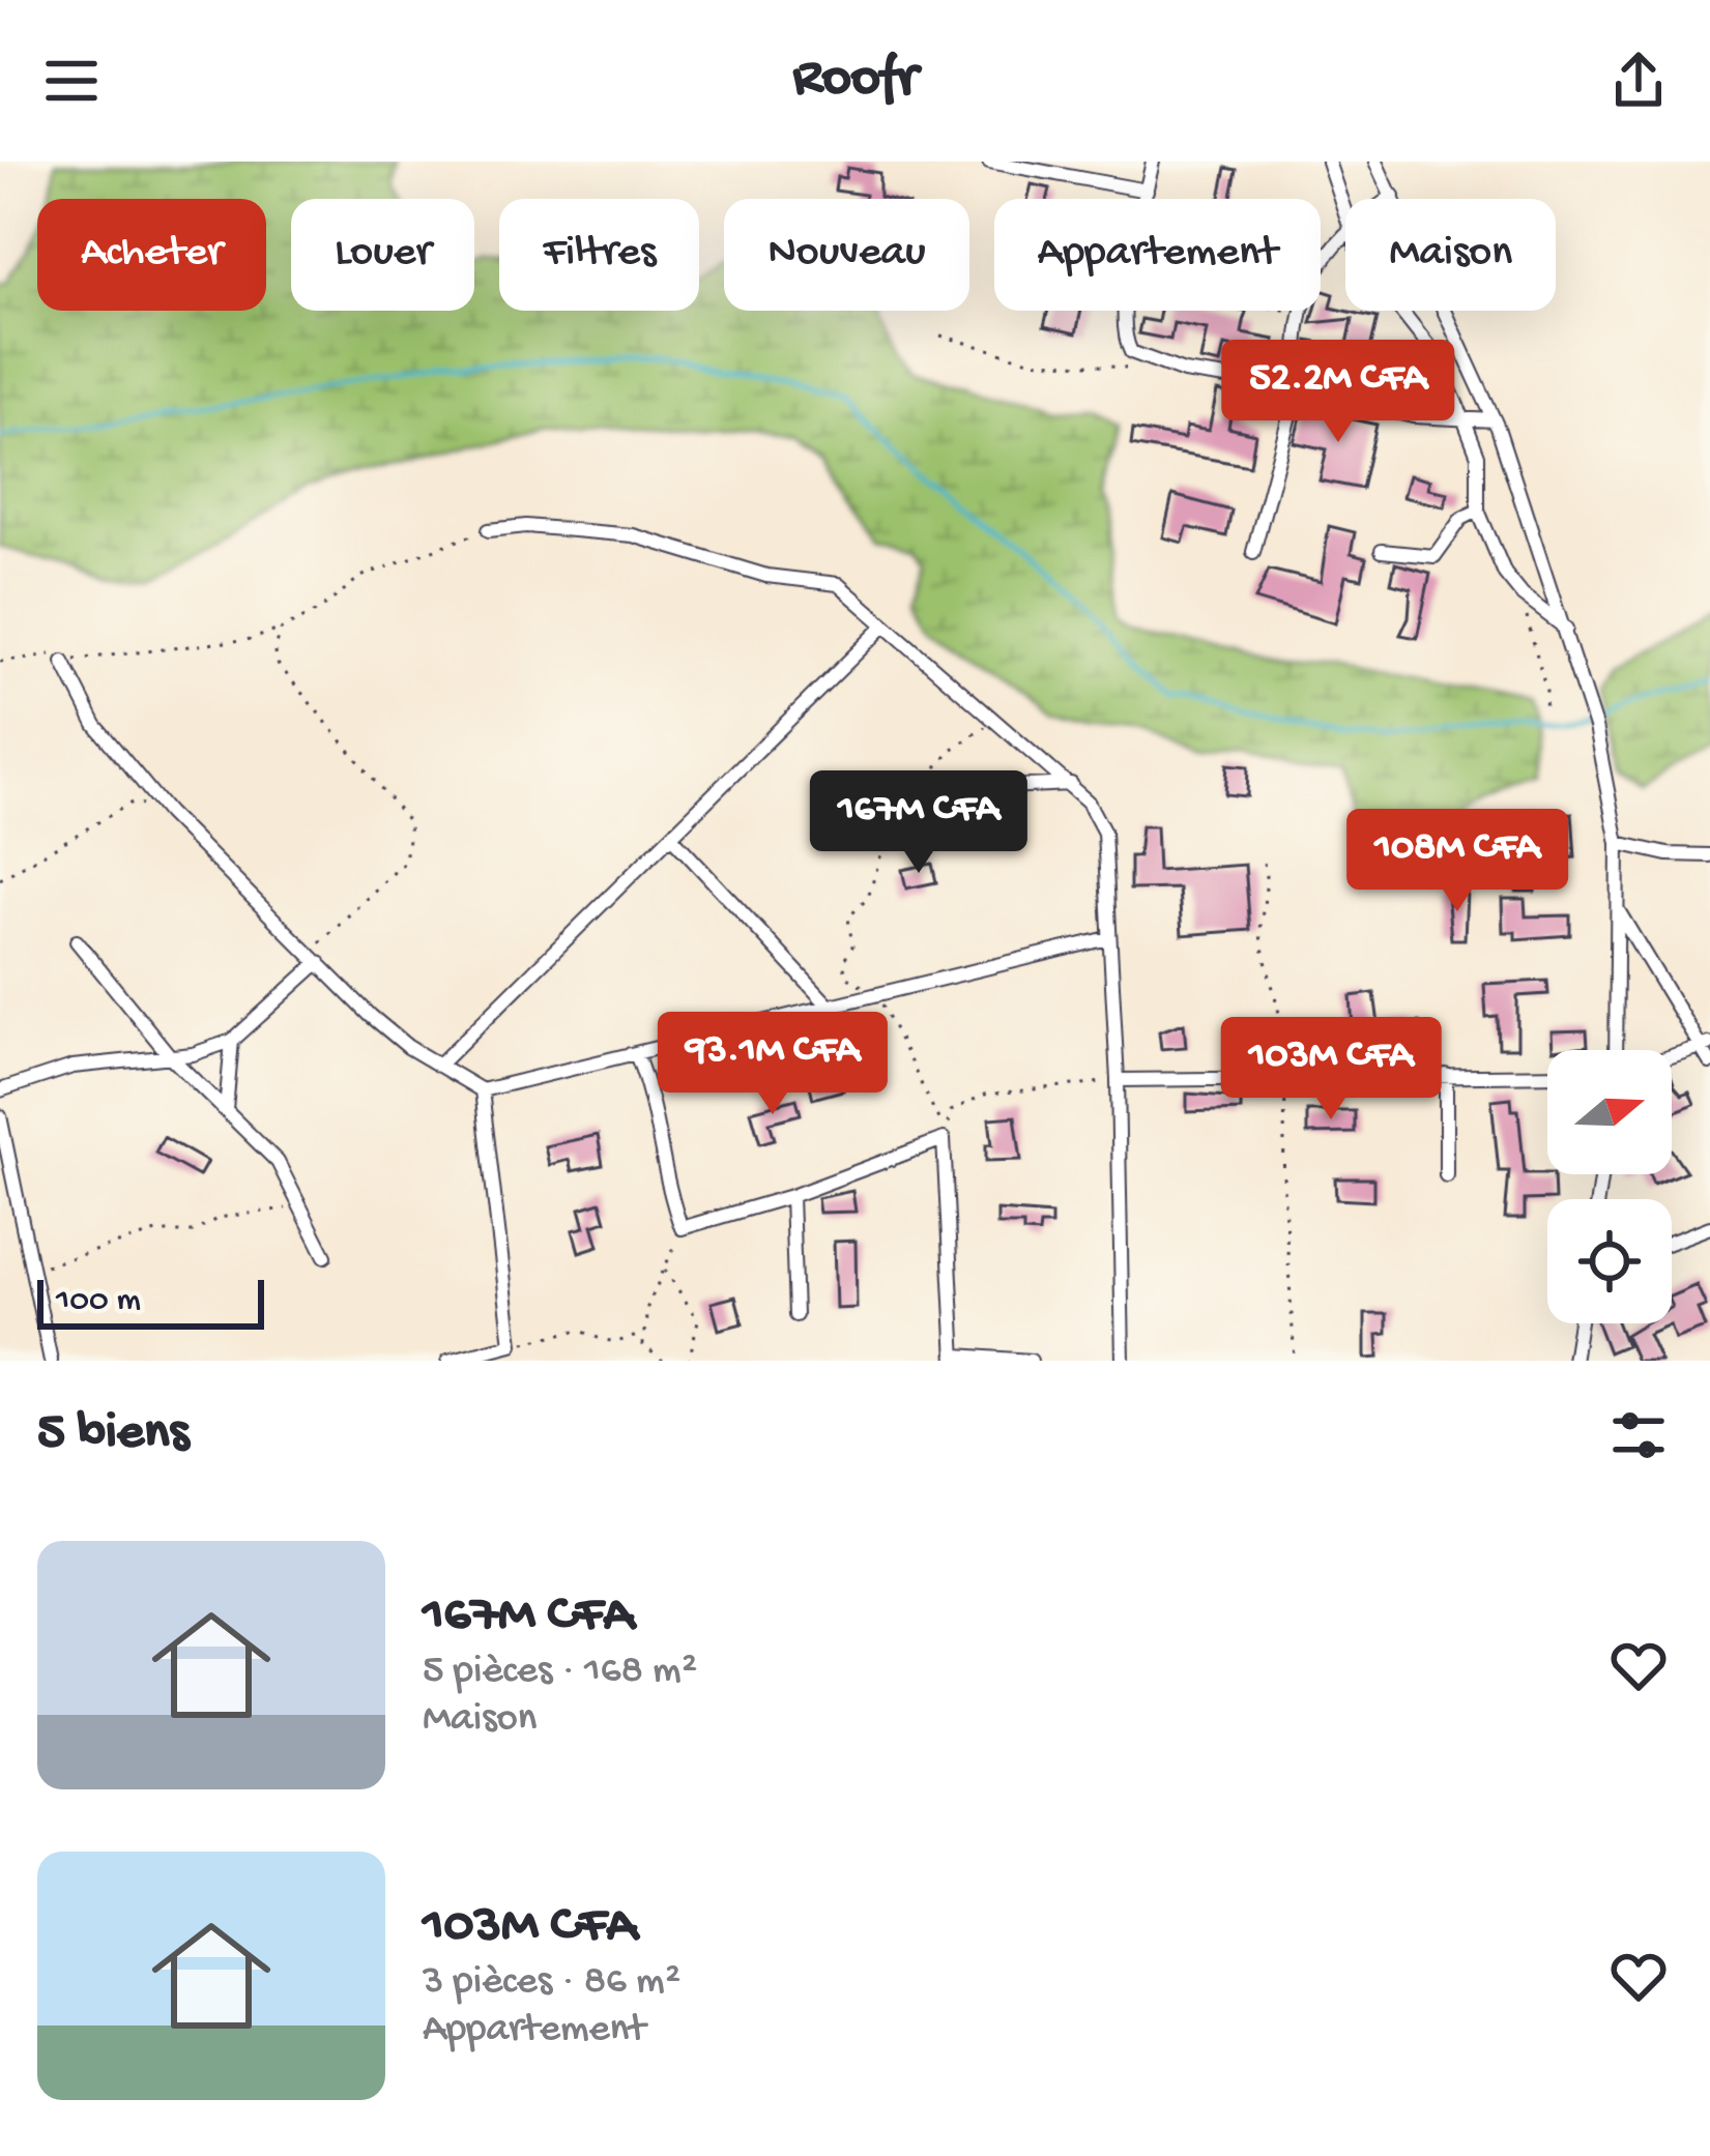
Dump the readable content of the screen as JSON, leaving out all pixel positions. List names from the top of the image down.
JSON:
{
  "scale_bar": "100 m",
  "north": "right",
  "page": {
    "header": "Roofr",
    "chip": [
      "Acheter",
      "Louer",
      "Filtres",
      "Nouveau",
      "Appartement",
      "Maison"
    ],
    "price": [
      "52.2M CFA",
      "167M CFA",
      "108M CFA",
      "93.1M CFA",
      "103M CFA"
    ],
    "scale": "100 m",
    "heading": "5 biens",
    "list": [
      {
        "name": "167M CFA",
        "note": "5 pièces · 168 m² · Maison"
      },
      {
        "name": "103M CFA",
        "note": "3 pièces · 86 m² · Appartement"
      }
    ]
  }
}
